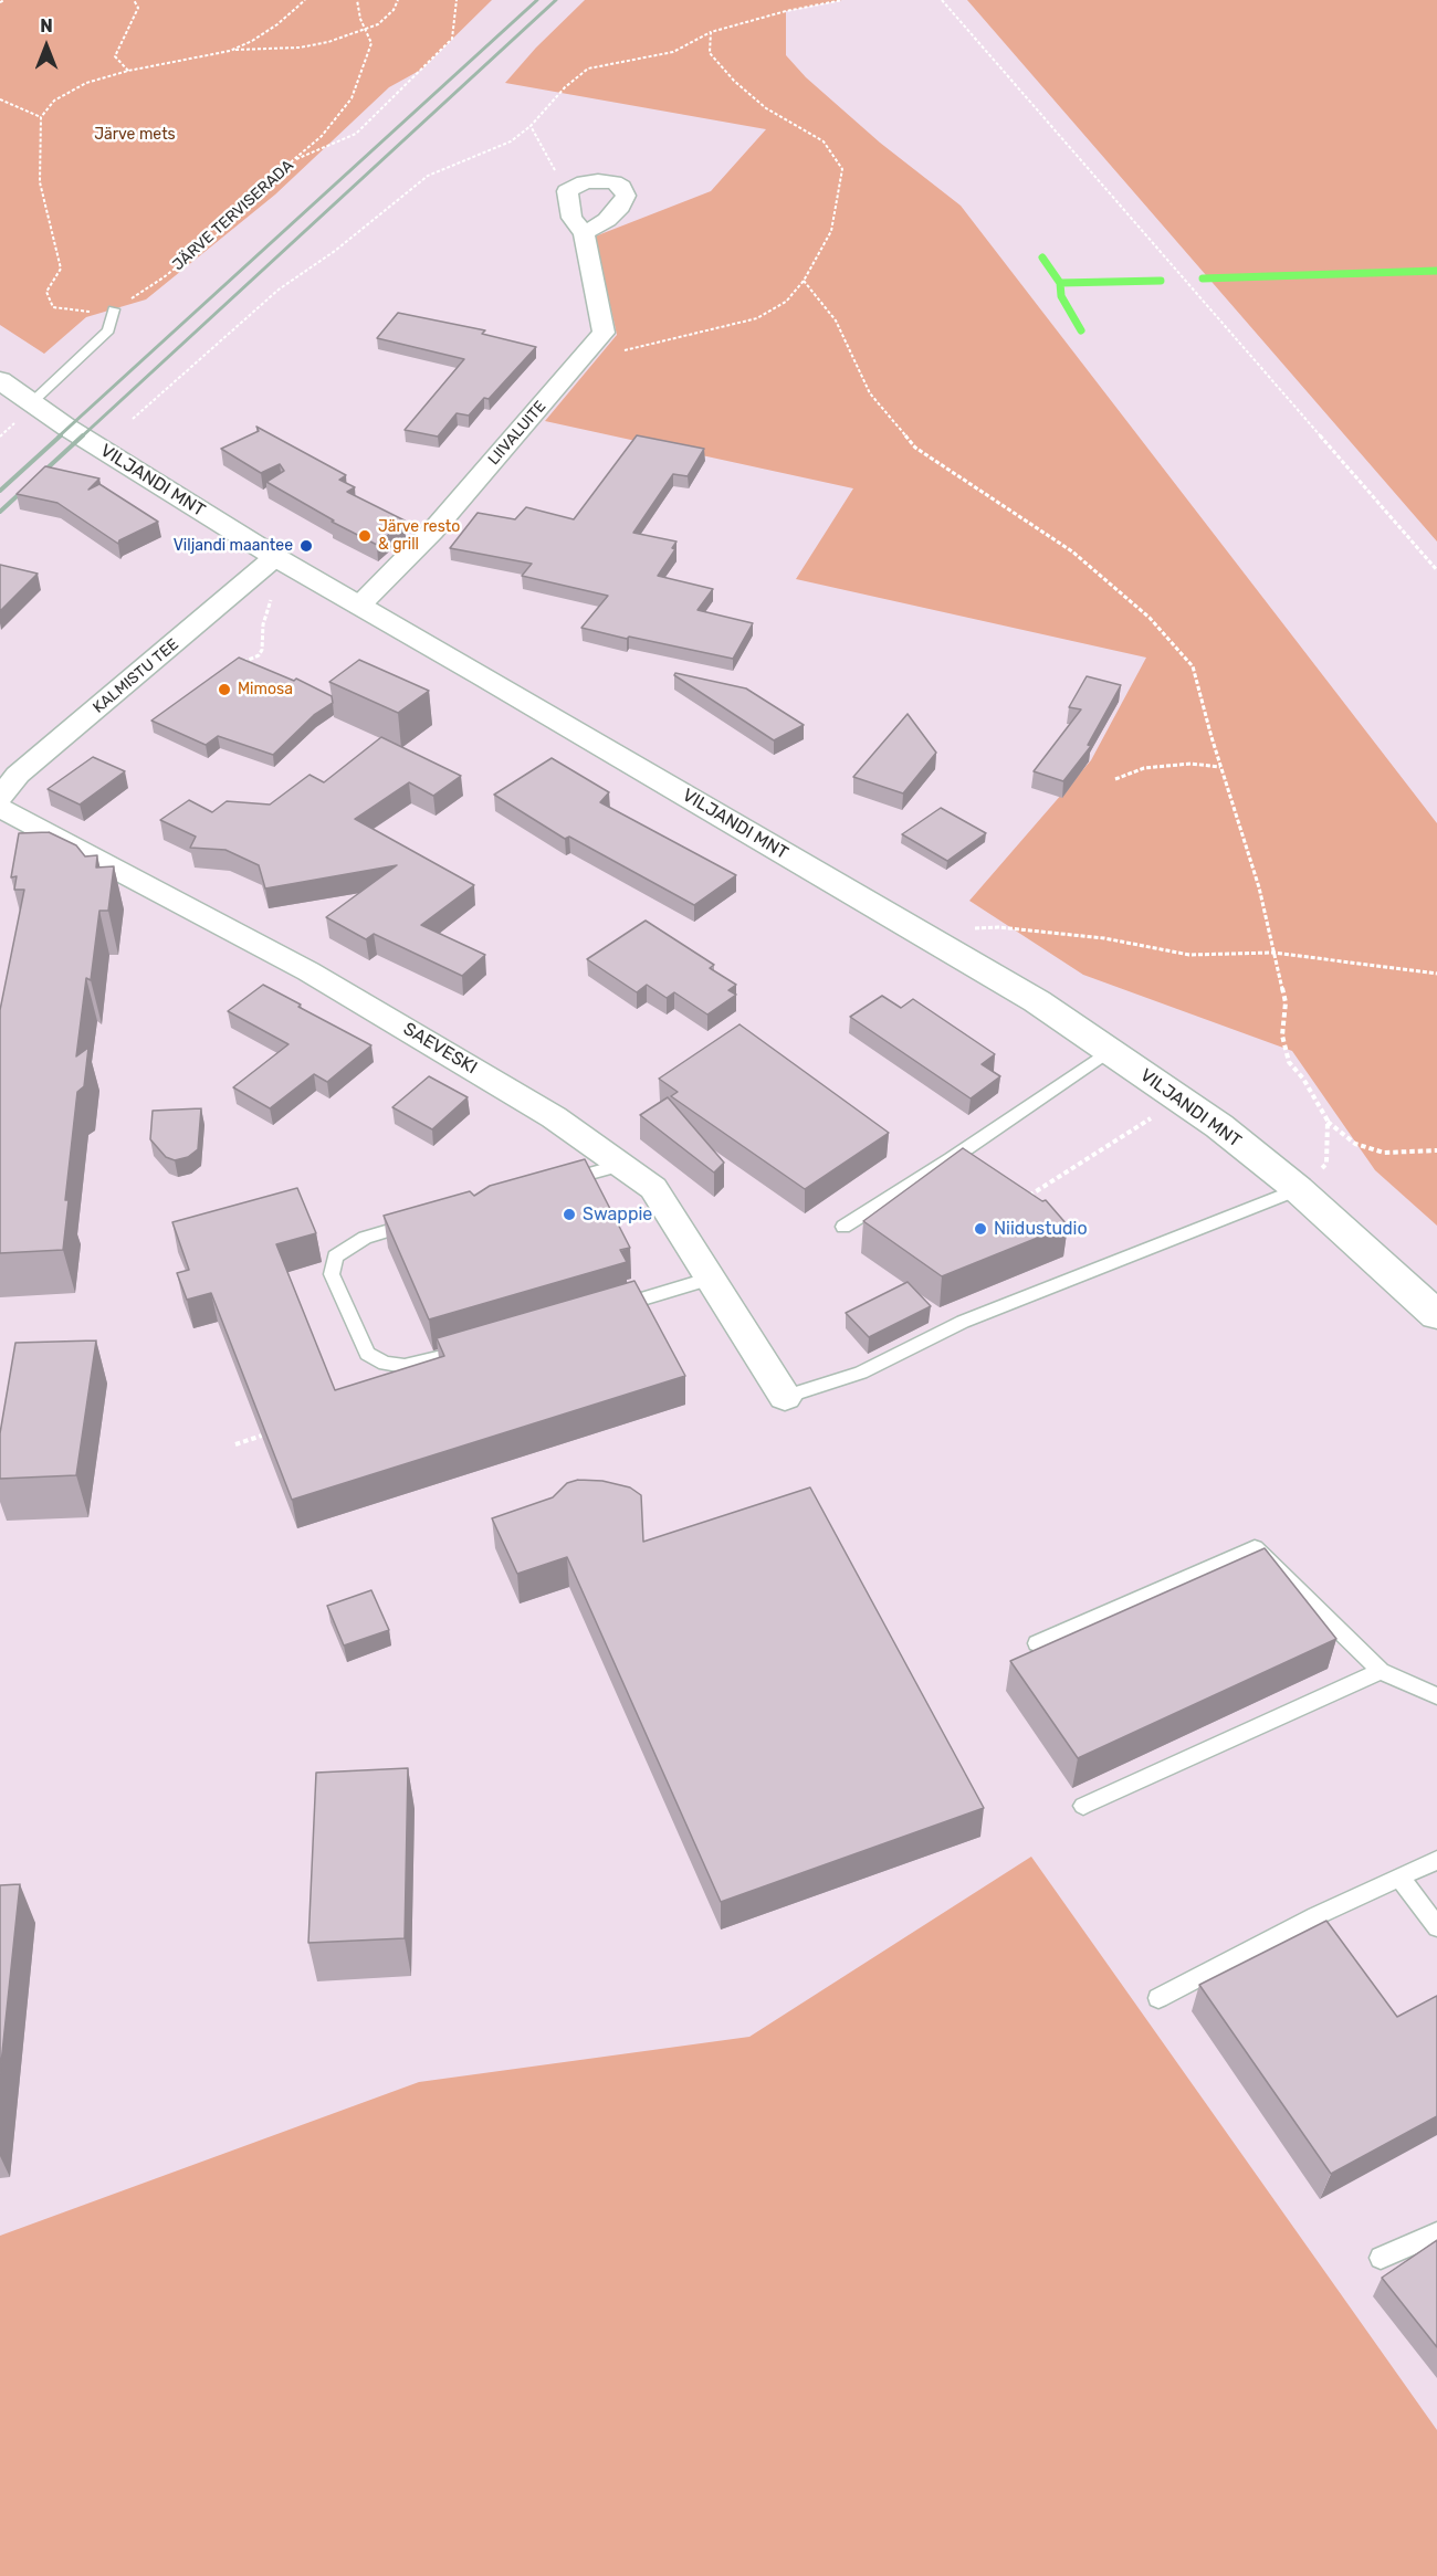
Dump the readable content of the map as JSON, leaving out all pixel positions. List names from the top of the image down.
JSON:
{
  "streets": {
    "main road": ["VILJANDI MNT"],
    "street": ["LIIVALUITE", "KALMISTU TEE", "SAEVESKI"],
    "path": ["JÄRVE TERVISERADA"]
  },
  "crossings": [
    ["LIIVALUITE", "VILJANDI MNT"],
    ["VILJANDI MNT", "KALMISTU TEE"]
  ],
  "parks": ["Järve mets"],
  "places": [
    "Järve resto & grill",
    "Viljandi maantee",
    "Mimosa",
    "Swappie",
    "Niidustudio"
  ],
  "north": "top"
}
